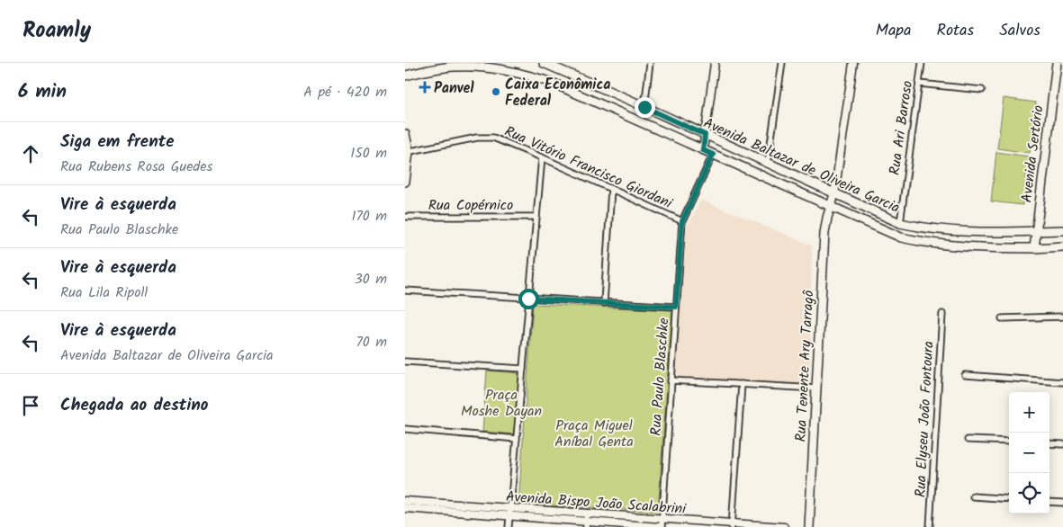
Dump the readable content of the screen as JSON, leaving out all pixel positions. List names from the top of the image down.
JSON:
{
  "streets": {
    "main road": ["Avenida Sertório", "Avenida Baltazar de Oliveira Garcia", "Rua Tenente Ary Tarragô"],
    "street": [
      "Rua Ari Barroso",
      "Rua Vitório Francisco Giordani",
      "Rua Copérnico",
      "Rua Paulo Blaschke",
      "Rua Elyseu João Fontoura",
      "Avenida Bispo João Scalabrini"
    ]
  },
  "crossings": [
    ["Rua Ari Barroso", "Avenida Baltazar de Oliveira Garcia"],
    ["Avenida Sertório", "Avenida Baltazar de Oliveira Garcia"],
    ["Avenida Baltazar de Oliveira Garcia", "Rua Tenente Ary Tarragô"],
    ["Avenida Baltazar de Oliveira Garcia", "Rua Paulo Blaschke"],
    ["Rua Vitório Francisco Giordani", "Rua Paulo Blaschke"],
    ["Rua Paulo Blaschke", "Avenida Bispo João Scalabrini"]
  ],
  "parks": ["Praça Moshe Dayan", "Praça Miguel Aníbal Genta"],
  "places": {
    "health": ["Panvel"],
    "other": ["Caixa Econômica Federal"]
  },
  "page": {
    "header": "Roamly",
    "nav": ["Mapa", "Rotas", "Salvos"],
    "heading": ["6 min", "A pé · 420 m"],
    "list": [
      ["Siga em frente", "Rua Rubens Rosa Guedes", "150 m"],
      ["Vire à esquerda", "Rua Paulo Blaschke", "170 m"],
      ["Vire à esquerda", "Rua Lila Ripoll", "30 m"],
      ["Vire à esquerda", "Avenida Baltazar de Oliveira Garcia", "70 m"],
      "Chegada ao destino"
    ],
    "map_buttons": ["+", "−"]
  }
}
